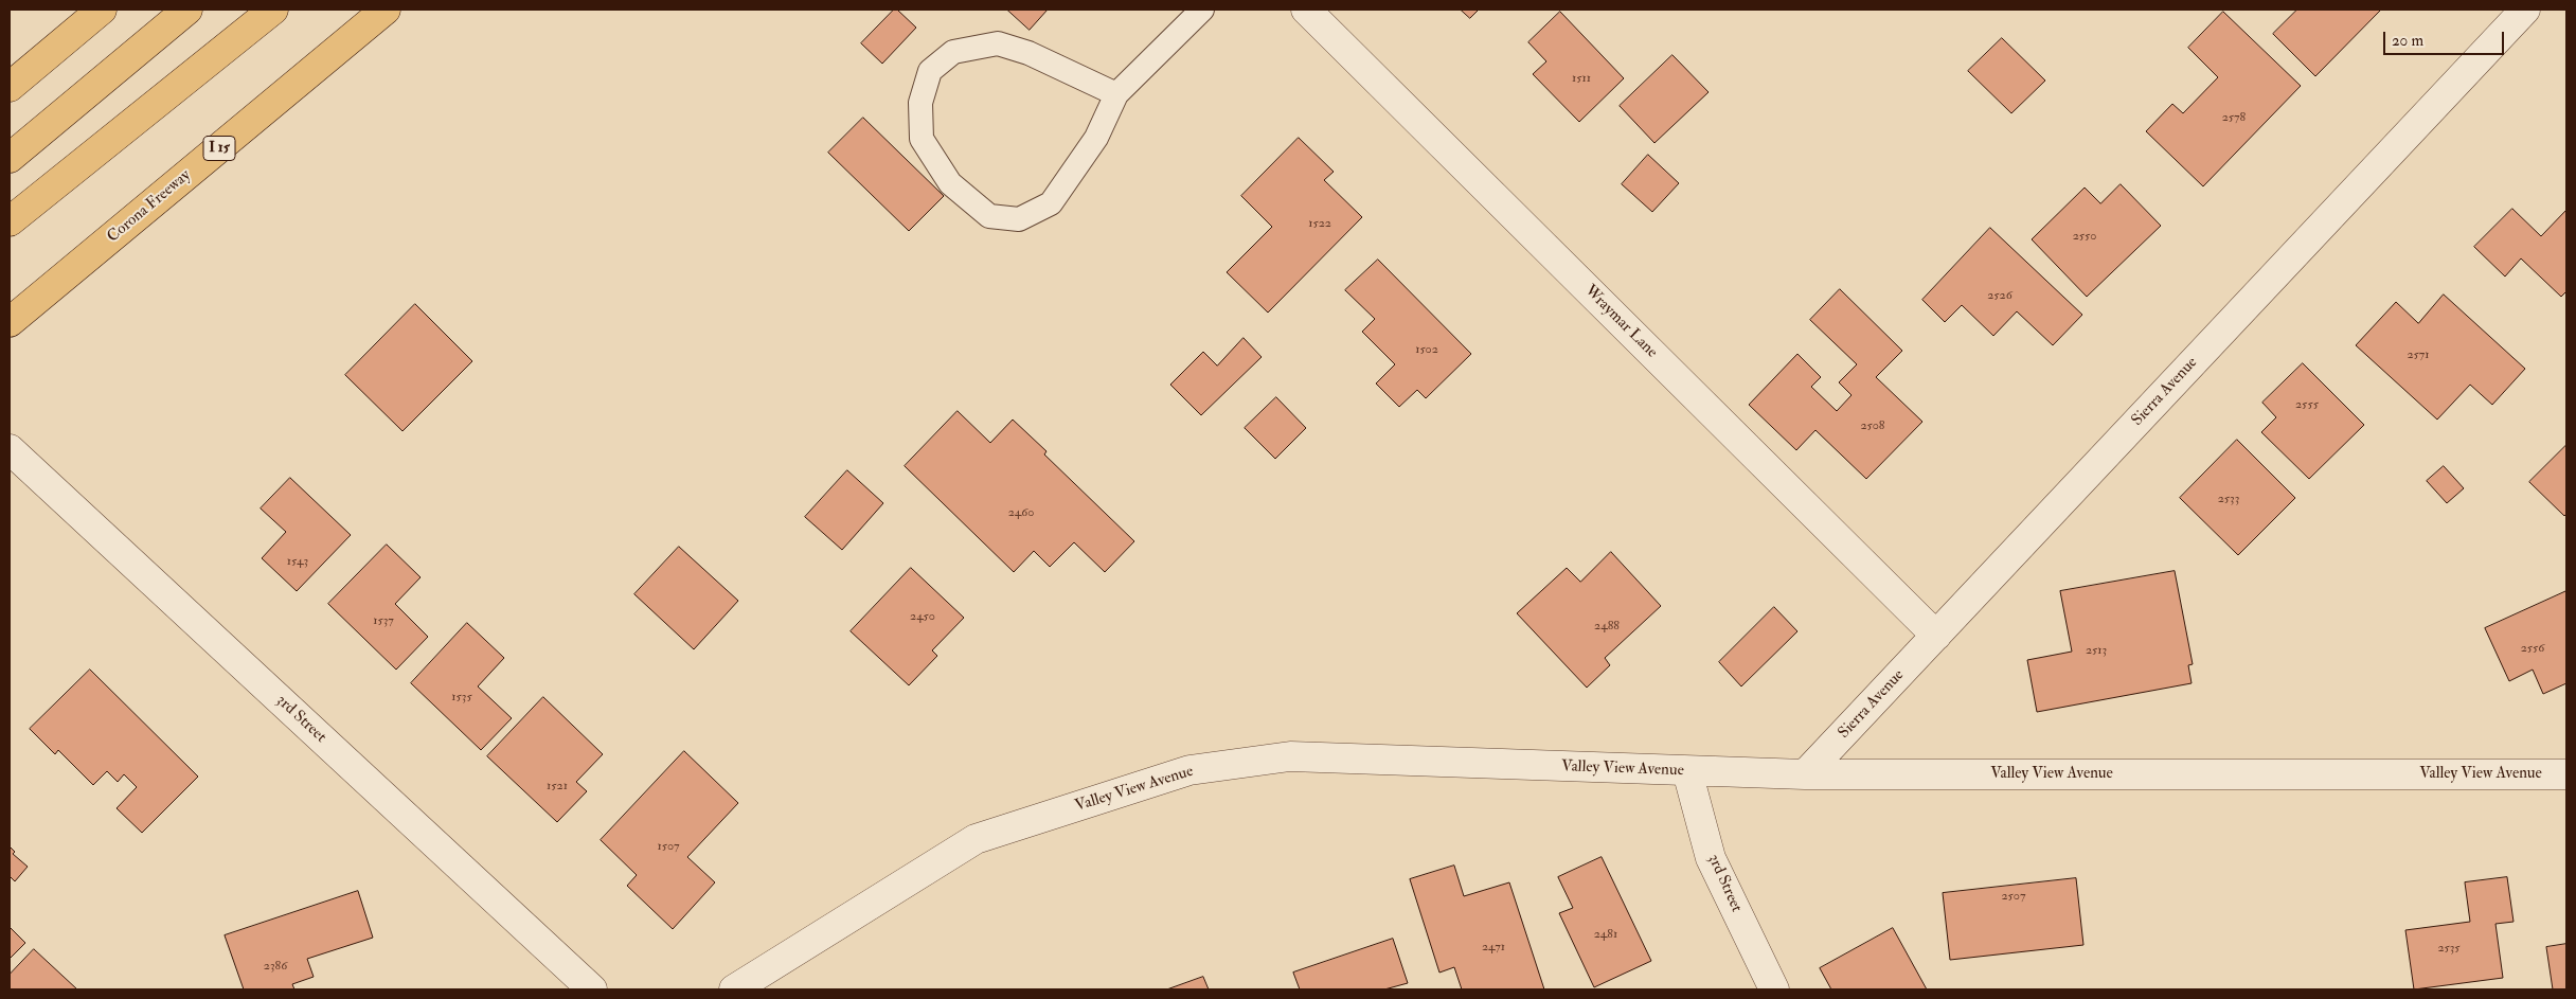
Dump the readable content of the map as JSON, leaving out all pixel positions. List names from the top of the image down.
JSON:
{
  "streets": {
    "highway": ["I 15", "Corona Freeway"],
    "street": [
      "Wraymar Lane",
      "Sierra Avenue",
      "3rd Street",
      "Valley View Avenue"
    ]
  },
  "crossings": [
    ["Wraymar Lane", "Sierra Avenue"],
    ["Sierra Avenue", "Valley View Avenue"],
    ["3rd Street", "Valley View Avenue"]
  ],
  "house_numbers": [
    "1511",
    "2578",
    "1522",
    "2550",
    "2526",
    "1502",
    "2571",
    "2555",
    "2508",
    "2533",
    "2460",
    "1543",
    "2450",
    "1537",
    "2488",
    "2556",
    "2513",
    "1535",
    "1521",
    "1507",
    "2507",
    "2481",
    "2471",
    "2535",
    "2386"
  ],
  "scale_bar": "20 m"
}
